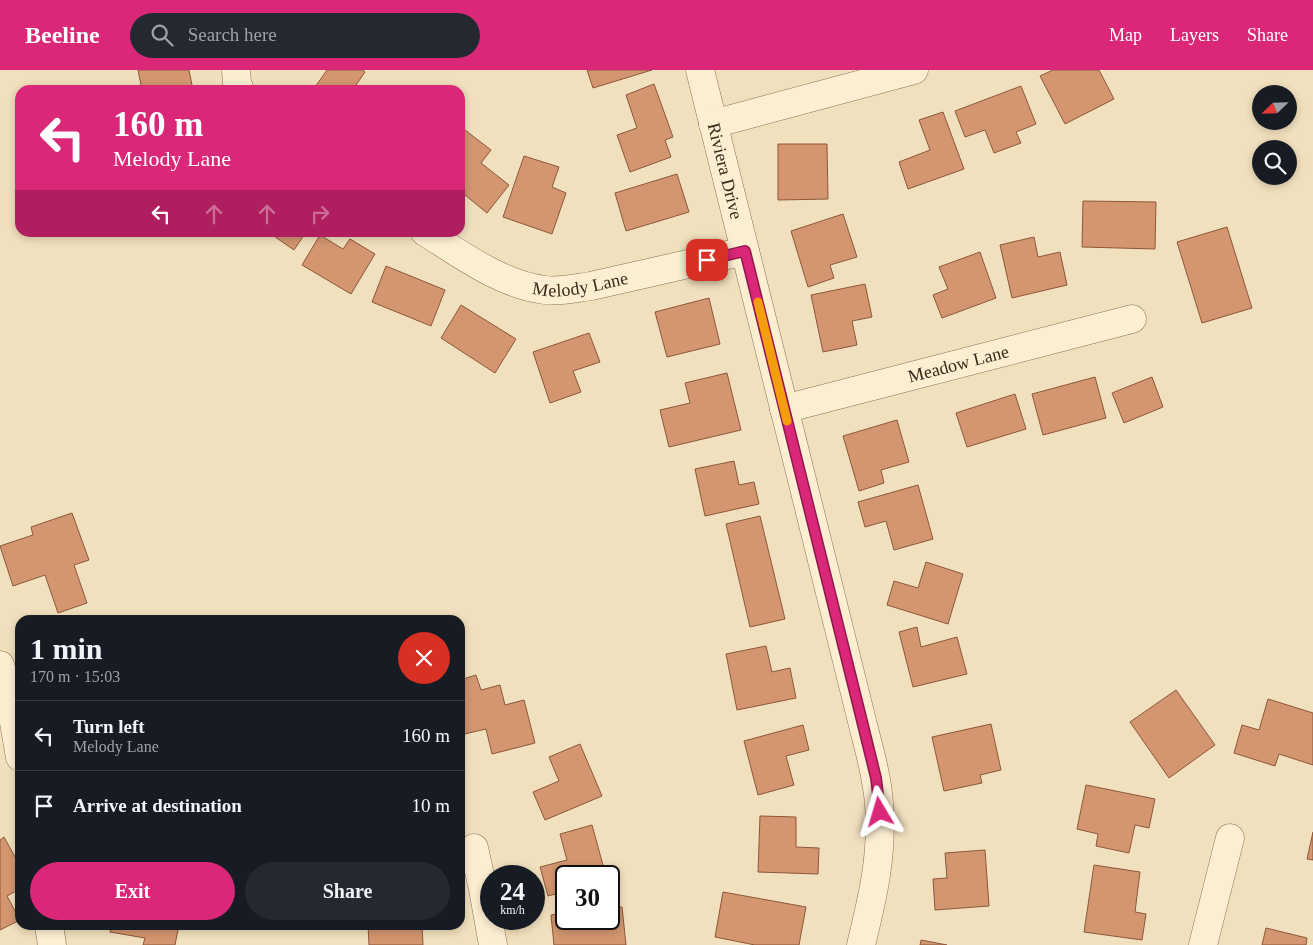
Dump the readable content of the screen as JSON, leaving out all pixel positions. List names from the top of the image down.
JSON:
{
  "streets": {
    "street": ["Riviera Drive", "Melody Lane", "Meadow Lane"]
  },
  "crossings": [
    ["Riviera Drive", "Melody Lane"],
    ["Riviera Drive", "Meadow Lane"]
  ],
  "north": "bottom left",
  "page": {
    "header": "Beeline",
    "search": "Search here",
    "nav": ["Map", "Layers", "Share"],
    "turn": ["160 m", "Melody Lane"],
    "heading": ["1 min", "170 m · 15:03"],
    "list": [
      {
        "name": "Turn left",
        "note": "Melody Lane",
        "value": "160 m"
      },
      {
        "name": "Arrive at destination",
        "value": "10 m"
      }
    ],
    "buttons": ["Exit", "Share"],
    "speed": "24 km/h",
    "limit": "30"
  }
}
